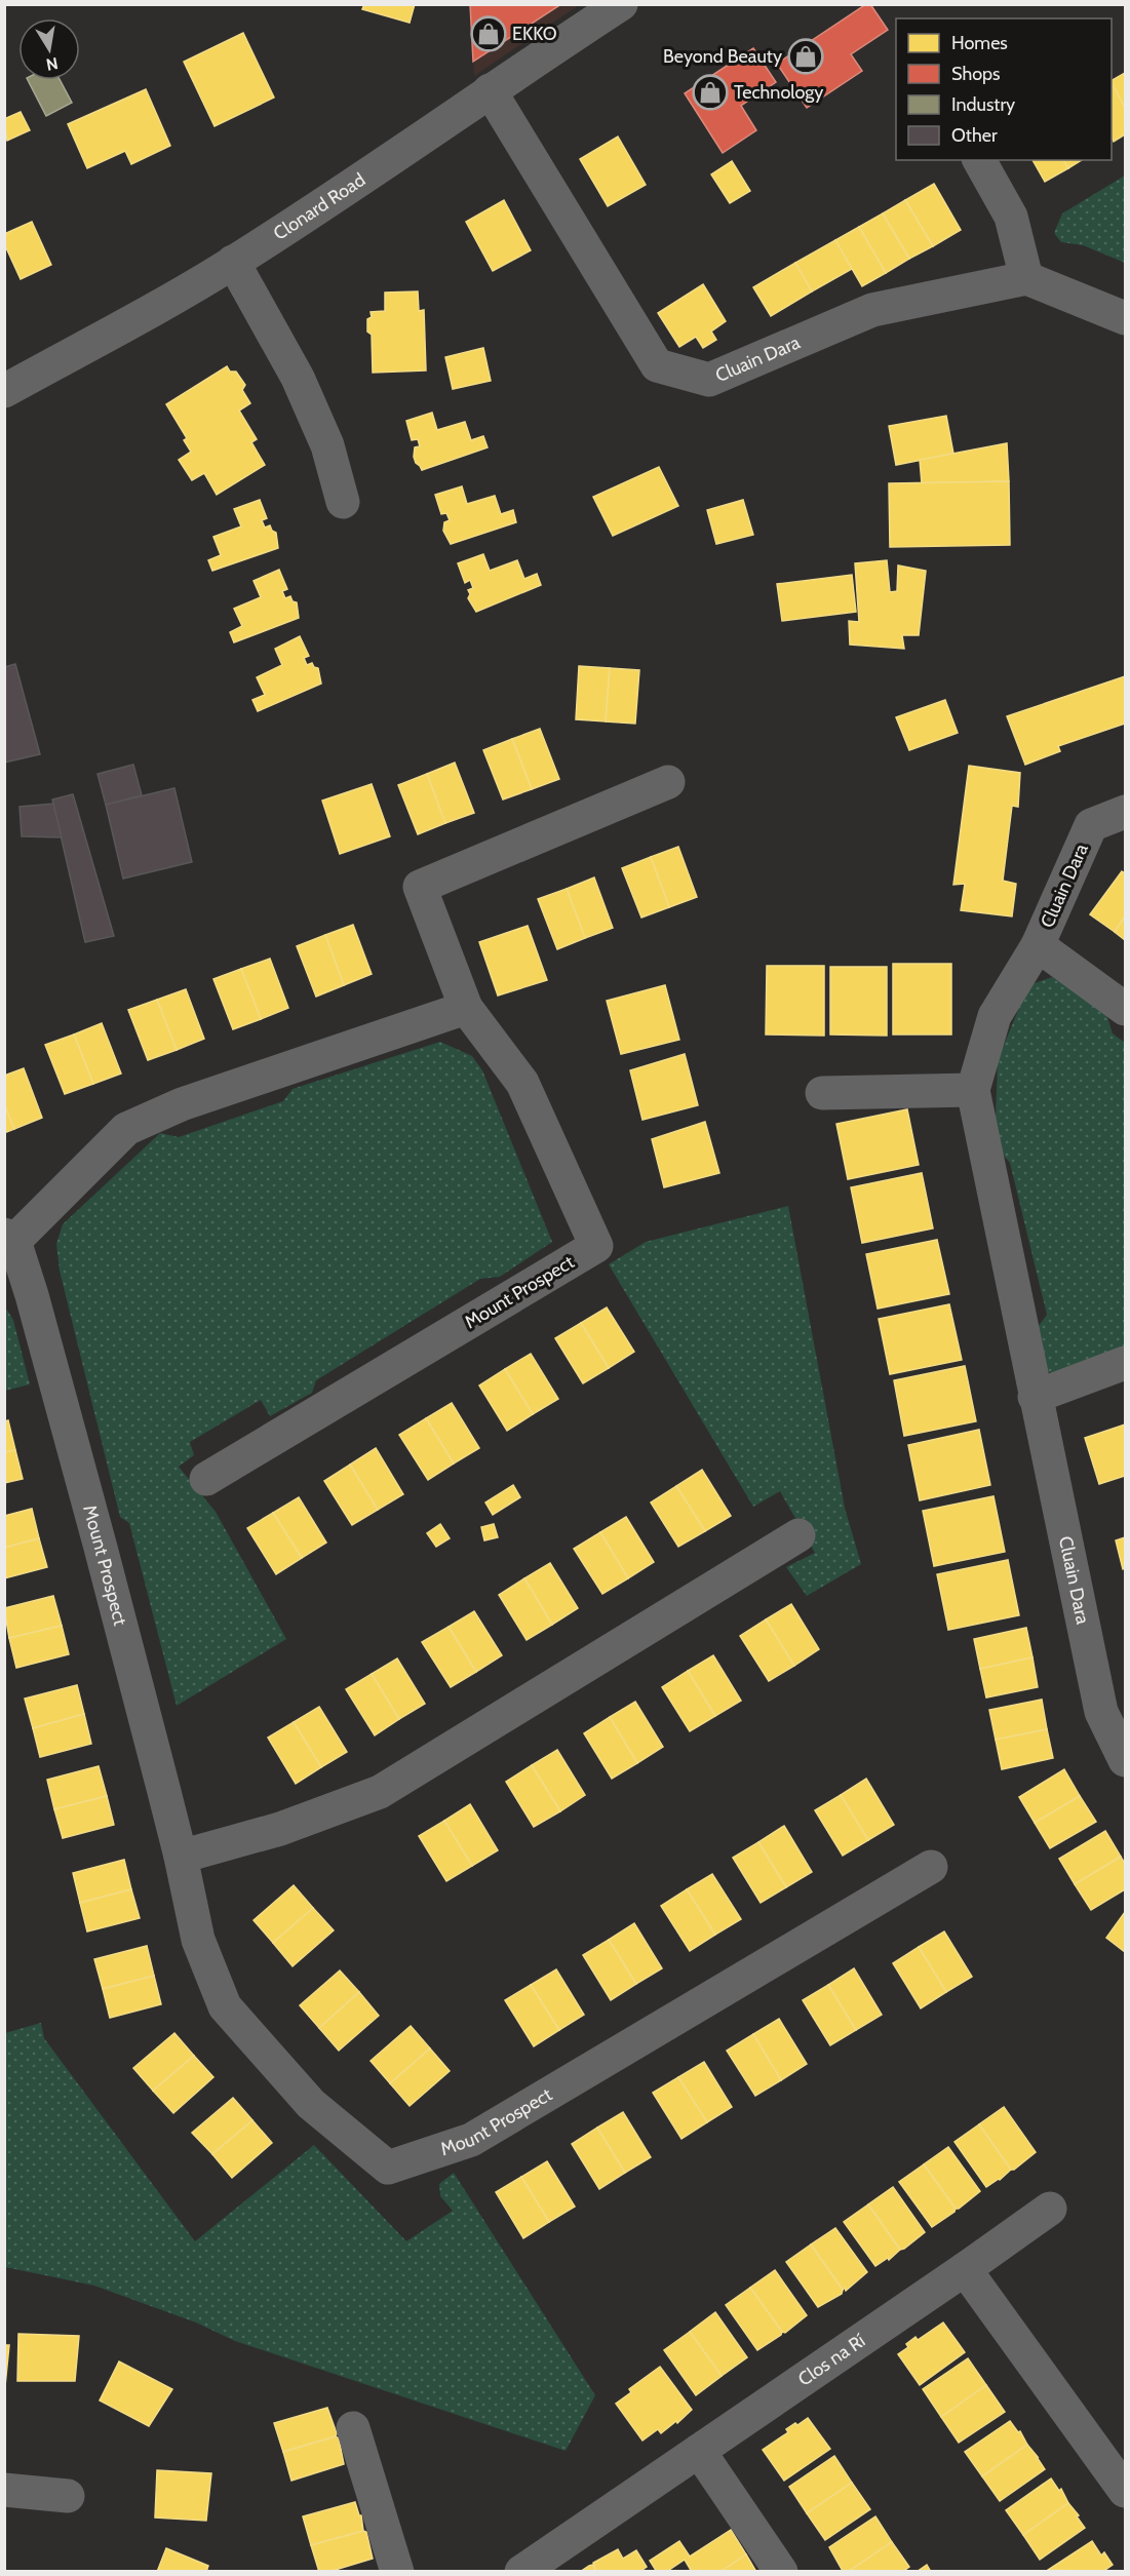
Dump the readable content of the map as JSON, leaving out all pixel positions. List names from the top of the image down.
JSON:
{
  "streets": {
    "street": [
      "Clonard Road",
      "Cluain Dara",
      "Mount Prospect",
      "Clos na Rí"
    ]
  },
  "crossings": [
    ["Clonard Road", "Cluain Dara"]
  ],
  "places": {
    "shop": ["EKKO", "Beyond Beauty", "Technology"]
  },
  "legend": [
    "Homes",
    "Shops",
    "Industry",
    "Other"
  ],
  "north": "bottom"
}
